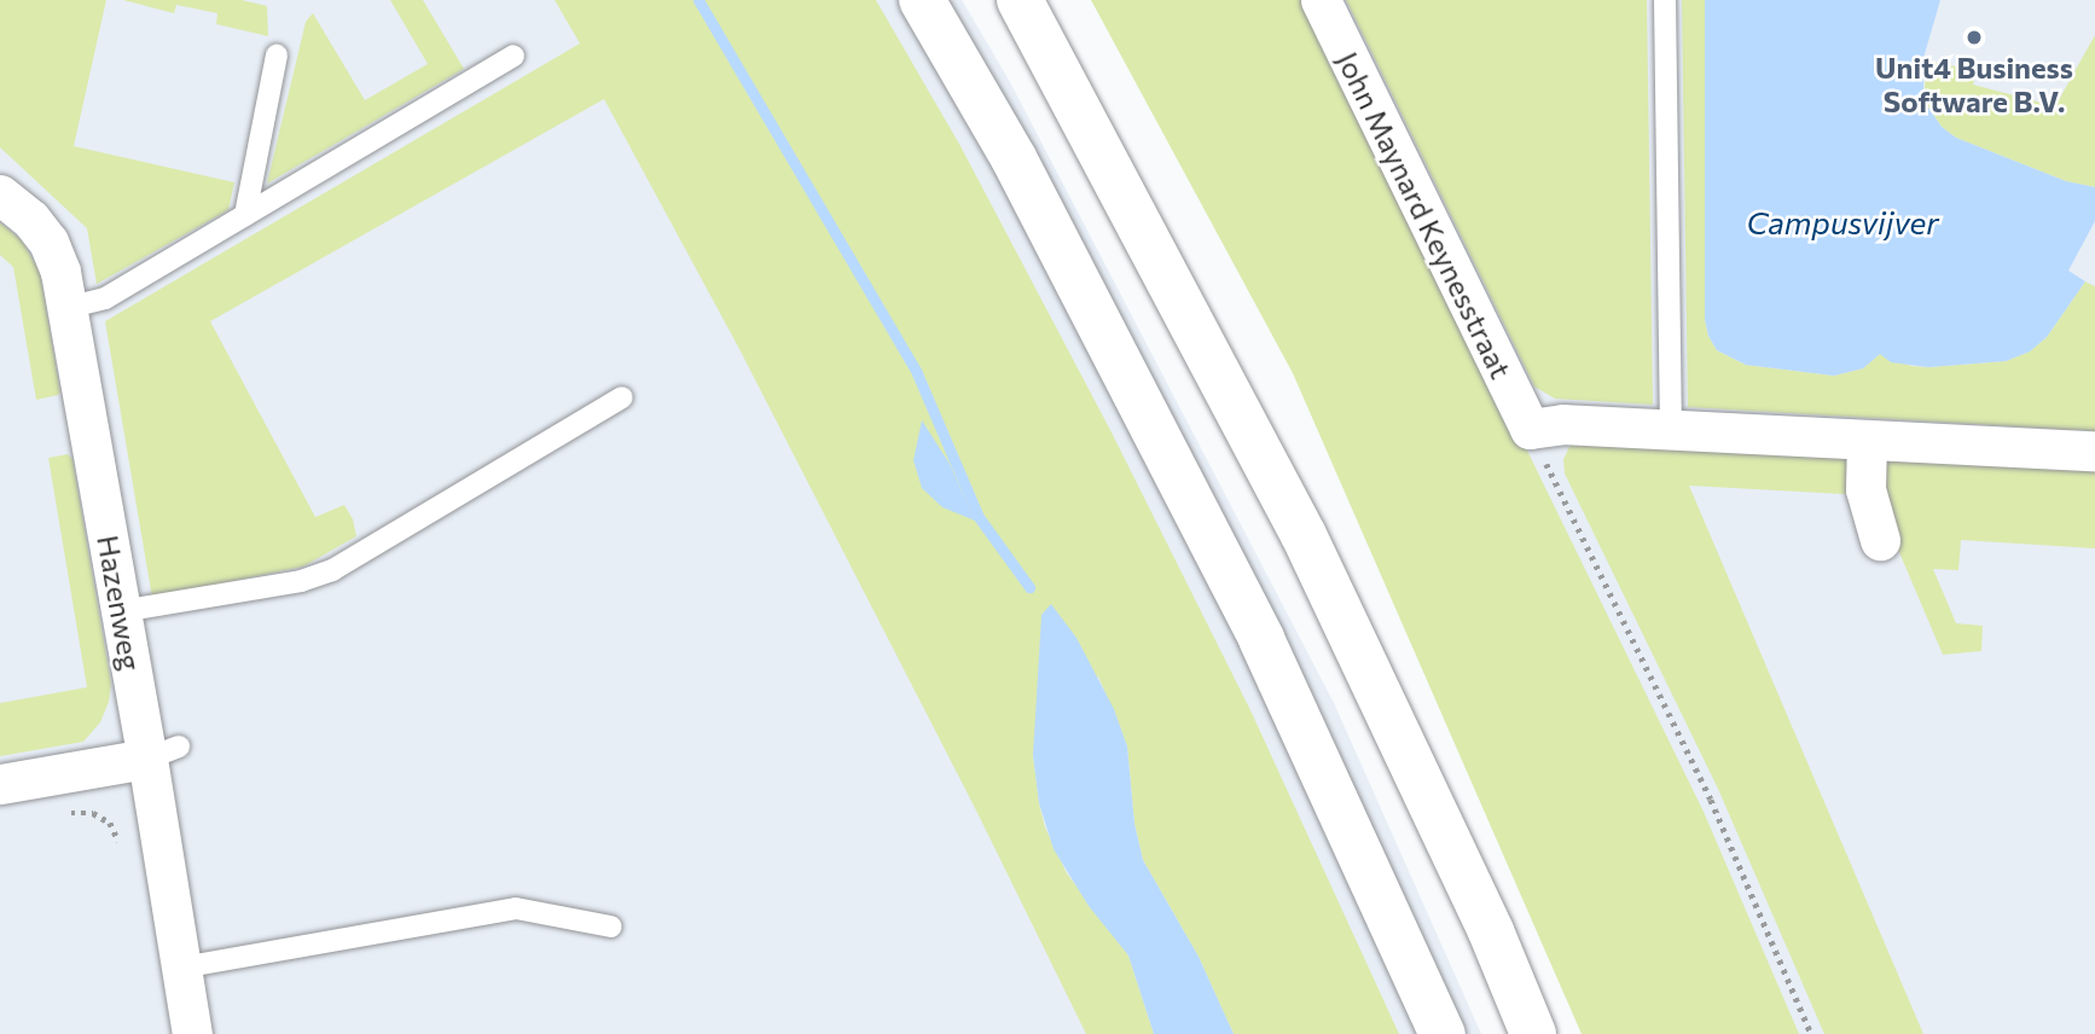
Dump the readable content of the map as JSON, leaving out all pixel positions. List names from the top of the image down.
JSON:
{
  "streets": {
    "street": ["John Maynard Keynesstraat", "Hazenweg"]
  },
  "water": ["Campusvijver"],
  "places": ["Unit4 Business Software B.V."]
}
